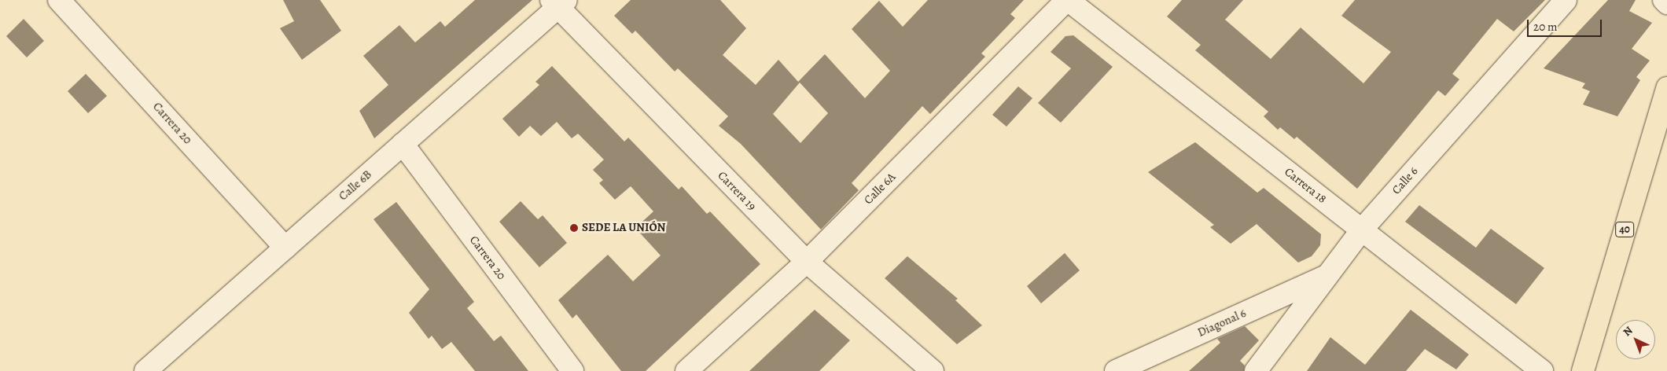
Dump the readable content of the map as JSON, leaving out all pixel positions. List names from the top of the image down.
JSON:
{
  "streets": {
    "highway": ["40"],
    "street": [
      "Carrera 20",
      "Calle 6",
      "Calle 6B",
      "Carrera 18",
      "Calle 6A",
      "Carrera 19",
      "Diagonal 6"
    ]
  },
  "crossings": [
    ["Carrera 20", "Calle 6B"],
    ["Calle 6", "Carrera 18"],
    ["Calle 6", "Diagonal 6"],
    ["Calle 6B", "Carrera 19"],
    ["Carrera 18", "Calle 6A"],
    ["Calle 6A", "Carrera 19"]
  ],
  "places": ["SEDE LA UNIÓN"],
  "scale_bar": "20 m",
  "north": "top left"
}
